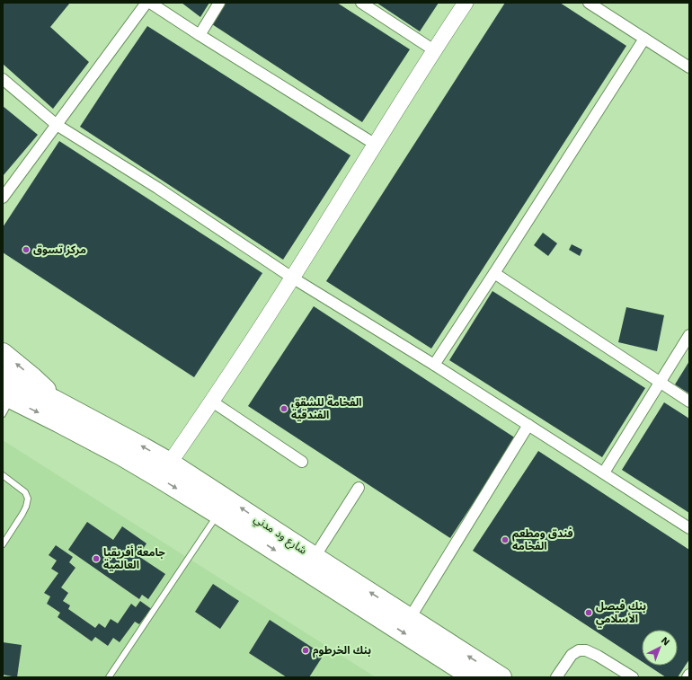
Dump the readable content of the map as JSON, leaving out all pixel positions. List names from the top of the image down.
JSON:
{
  "streets": {
    "highway": ["شارع ود مدني"]
  },
  "places": [
    "مركز تسوق",
    "الفخامة للشقق الفندقية",
    "فندق ومطعم الفخامه",
    "جامعة أفريقيا العالمية",
    "بنك فيصل الأسلامي",
    "بنك الخرطوم"
  ],
  "north": "top right"
}
